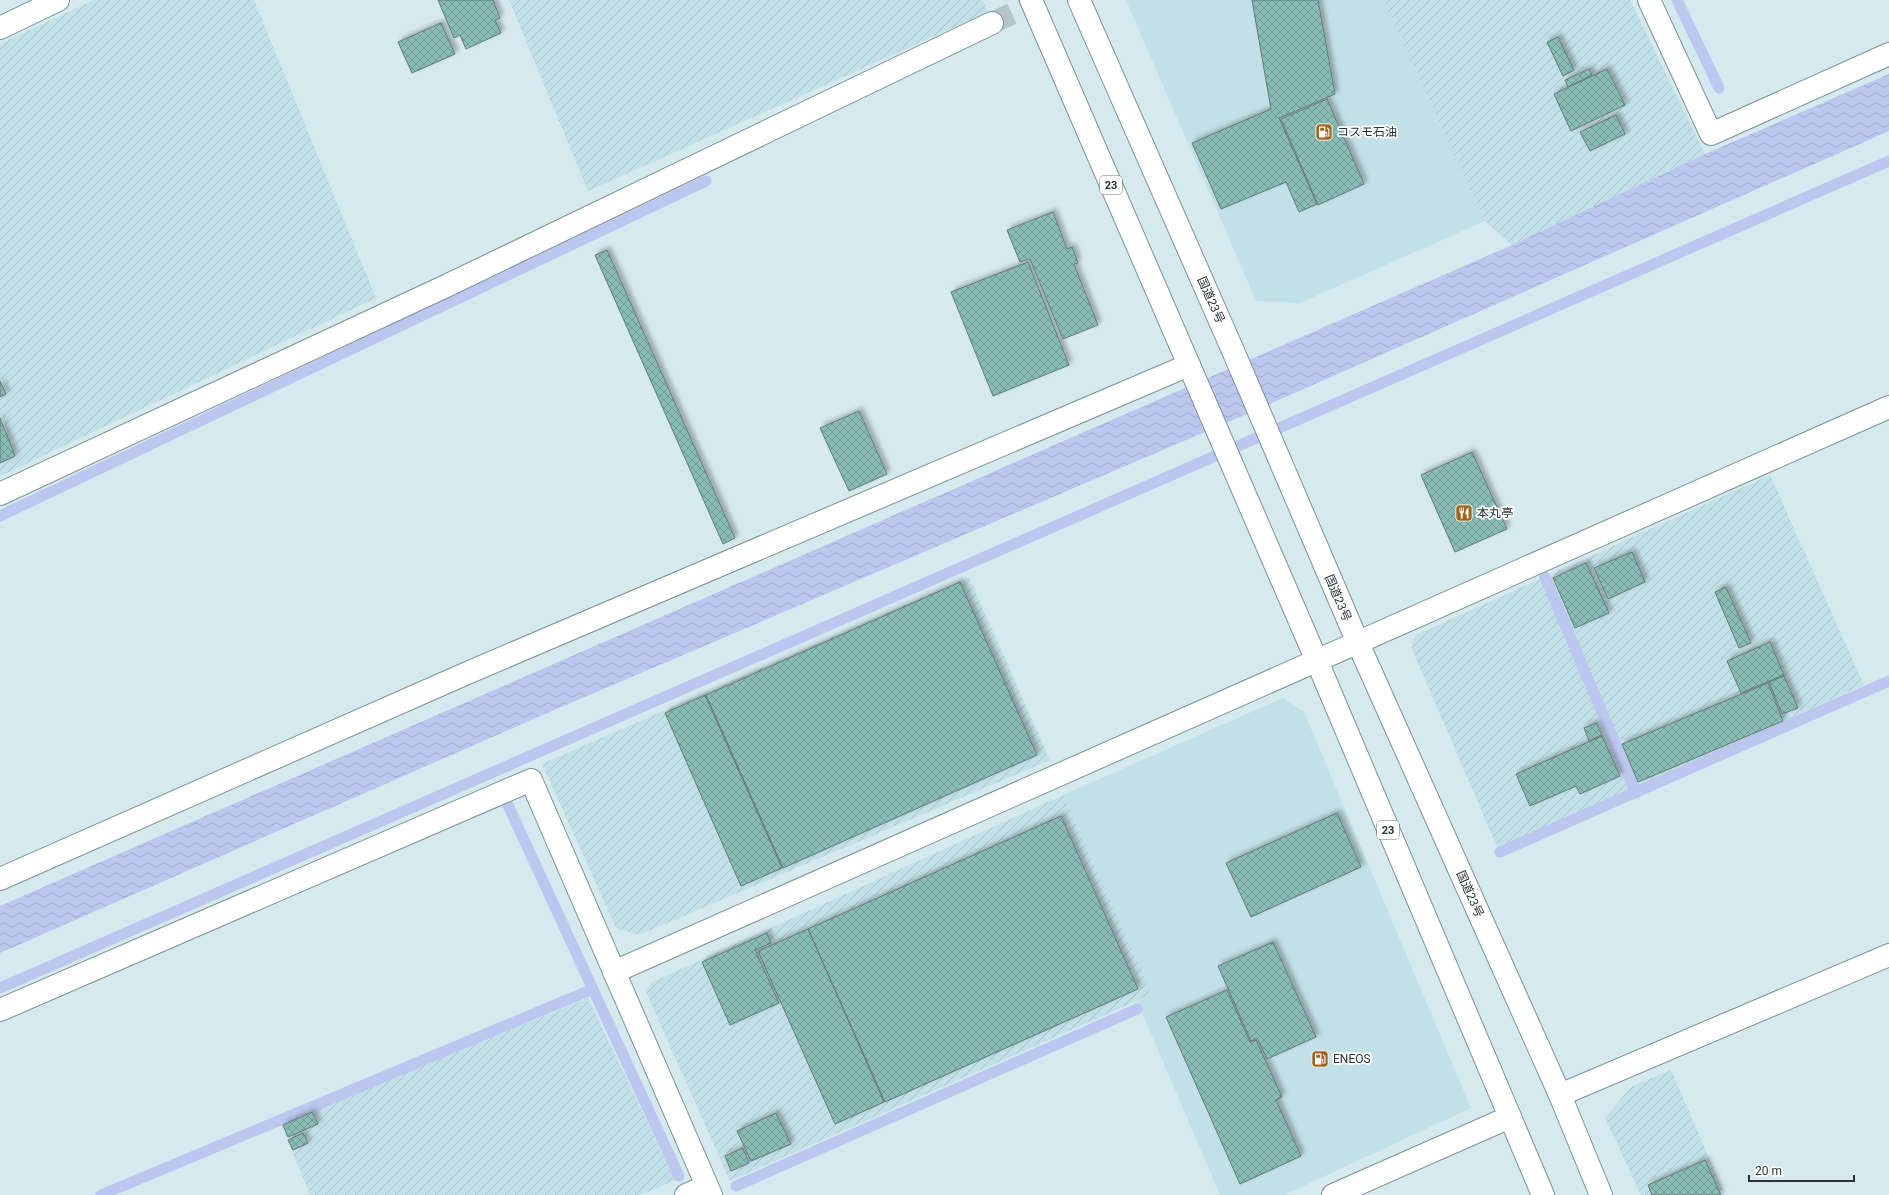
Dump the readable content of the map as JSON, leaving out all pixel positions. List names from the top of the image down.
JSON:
{
  "streets": {
    "main road": ["23", "国道23号"]
  },
  "places": {
    "fuel station": ["コスモ石油", "ENEOS"],
    "restaurant": ["本丸亭"]
  },
  "scale_bar": "20 m"
}
